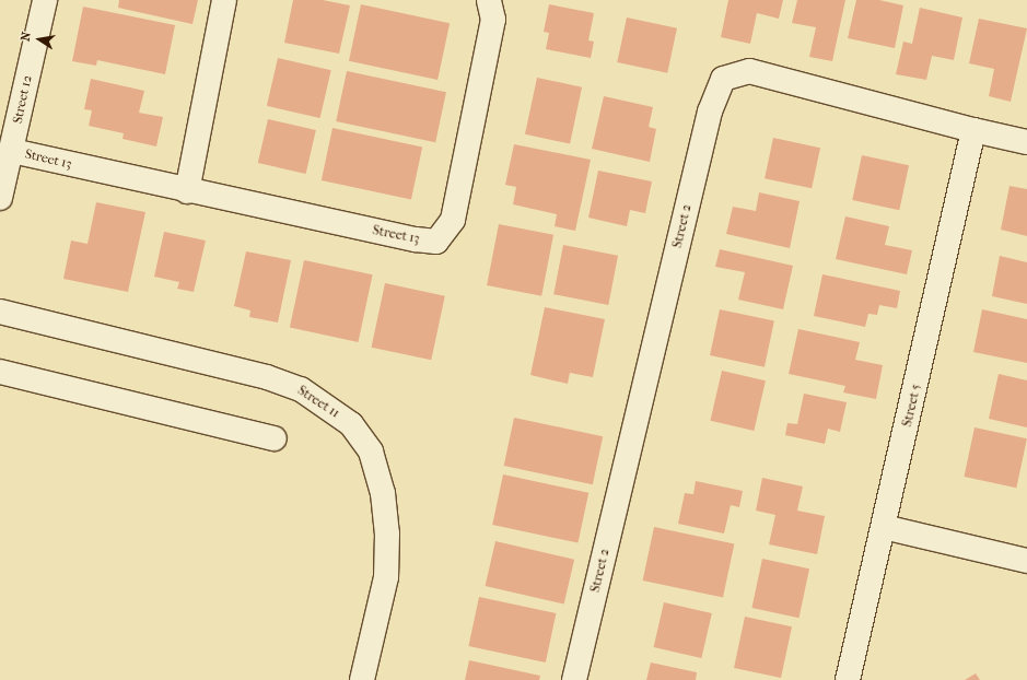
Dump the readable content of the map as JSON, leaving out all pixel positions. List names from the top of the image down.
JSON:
{
  "streets": {
    "street": [
      "Street 12",
      "Street 13",
      "Street 2",
      "Street 11",
      "Street 5"
    ]
  },
  "crossings": [
    ["Street 12", "Street 13"],
    ["Street 2", "Street 5"]
  ],
  "north": "left"
}
